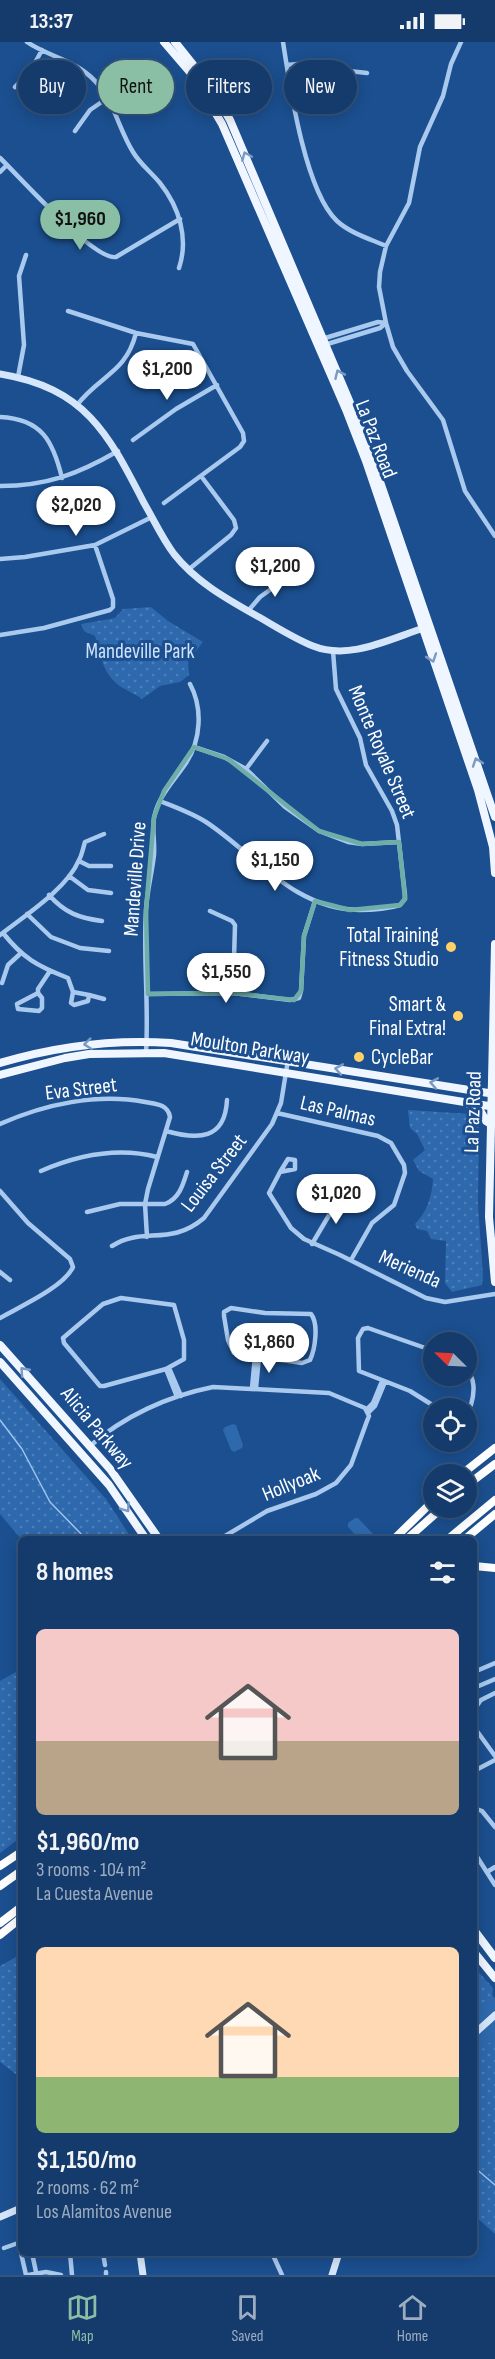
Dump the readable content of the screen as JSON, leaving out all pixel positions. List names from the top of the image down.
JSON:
{
  "streets": {
    "main road": ["La Paz Road", "Moulton Parkway", "Alicia Parkway"],
    "street": [
      "Monte Royale Street",
      "Mandeville Drive",
      "Eva Street",
      "Las Palmas",
      "Louisa Street",
      "Merienda",
      "Hollyoak"
    ]
  },
  "crossings": [
    ["La Paz Road", "Moulton Parkway"],
    ["Mandeville Drive", "Moulton Parkway"],
    ["Moulton Parkway", "Louisa Street"],
    ["Las Palmas", "Louisa Street"],
    ["Las Palmas", "Merienda"]
  ],
  "parks": ["Mandeville Park"],
  "places": ["Total Training Fitness Studio", "Smart & Final Extra!", "CycleBar"],
  "north": "top left",
  "page": {
    "status": "13:37",
    "chip": [
      "Buy",
      "Rent",
      "Filters",
      "New"
    ],
    "price": [
      "$1,960",
      "$1,200",
      "$2,020",
      "$1,200",
      "$1,150",
      "$1,550",
      "$1,020",
      "$1,860"
    ],
    "heading": "8 homes",
    "list": [
      {
        "name": "$1,960/mo",
        "note": "3 rooms · 104 m² · La Cuesta Avenue"
      },
      {
        "name": "$1,150/mo",
        "note": "2 rooms · 62 m² · Los Alamitos Avenue"
      }
    ],
    "tabs": ["Map", "Saved", "Home"]
  }
}
